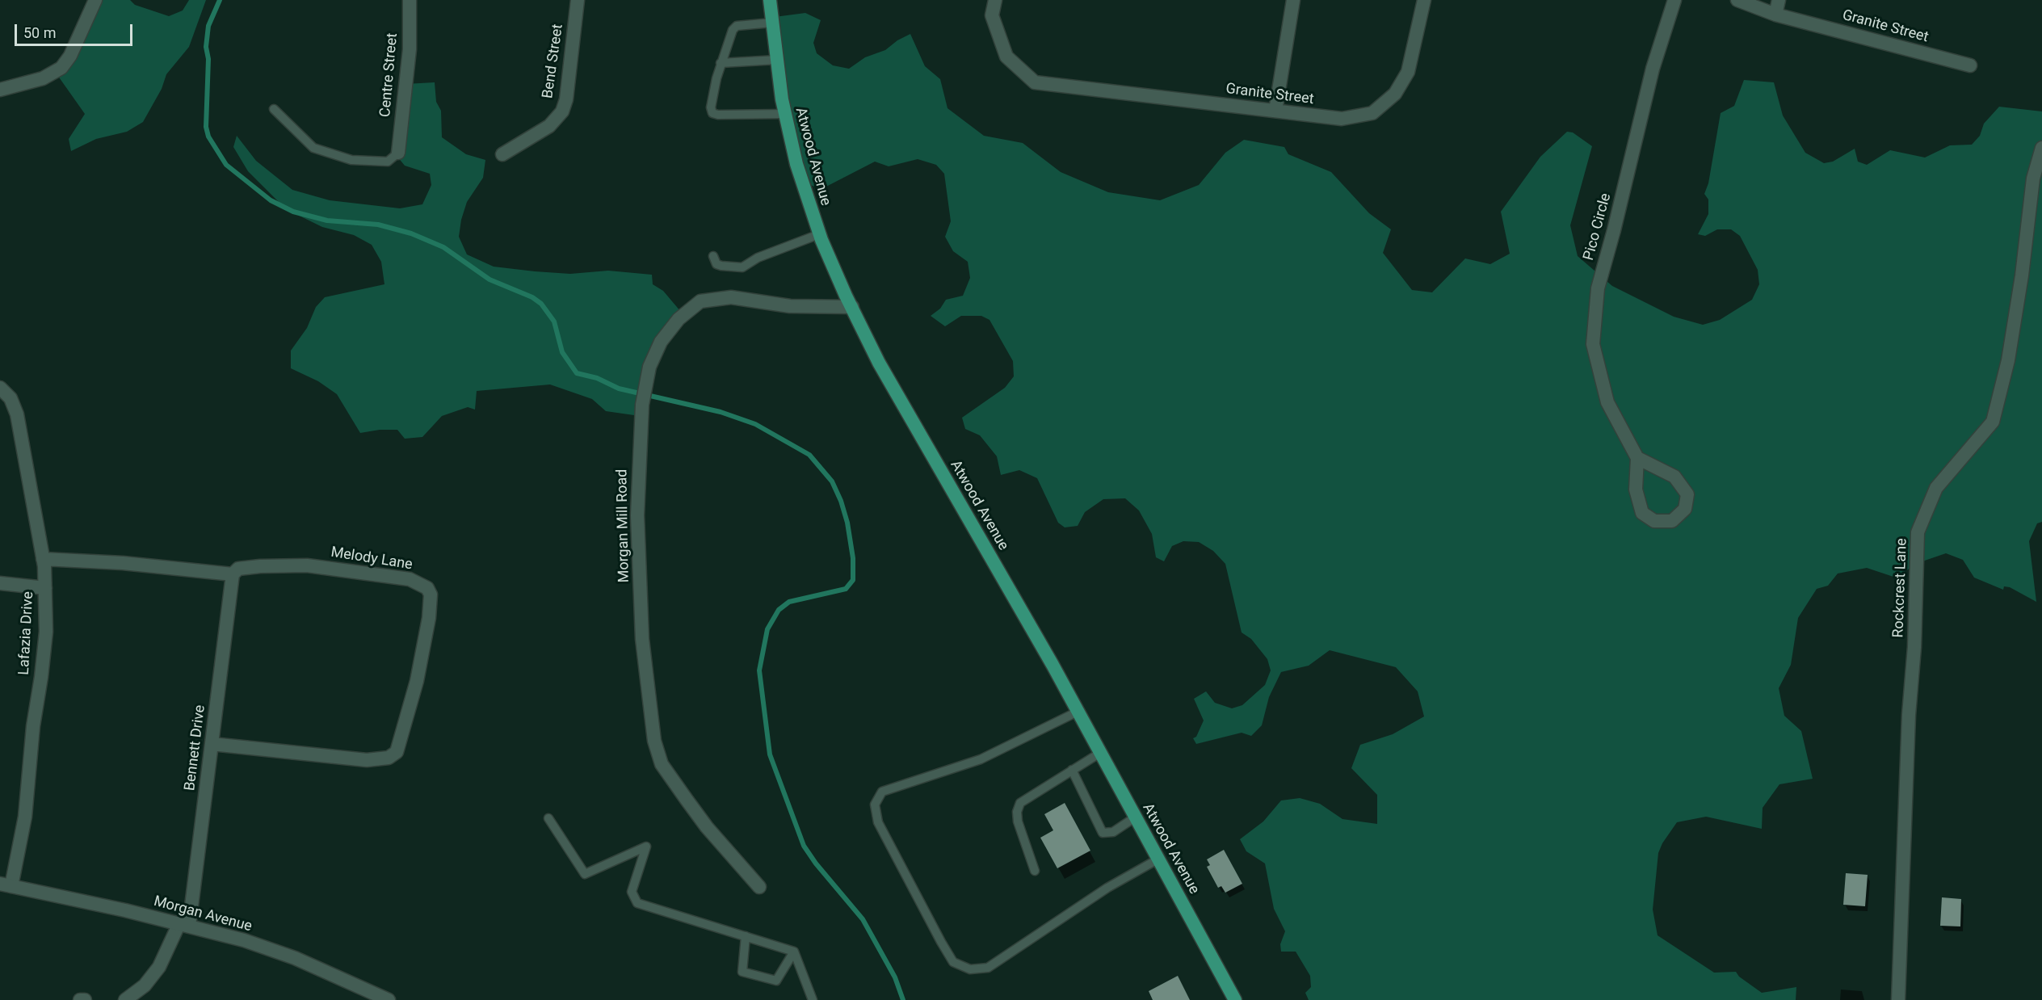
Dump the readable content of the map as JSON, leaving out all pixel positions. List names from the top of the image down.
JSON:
{
  "streets": {
    "main road": ["Atwood Avenue"],
    "street": [
      "Granite Street",
      "Bend Street",
      "Centre Street",
      "Pico Circle",
      "Morgan Mill Road",
      "Melody Lane",
      "Rockcrest Lane",
      "Lafazia Drive",
      "Bennett Drive",
      "Morgan Avenue"
    ]
  },
  "crossings": [
    ["Atwood Avenue", "Morgan Mill Road"],
    ["Melody Lane", "Lafazia Drive"],
    ["Melody Lane", "Bennett Drive"],
    ["Lafazia Drive", "Morgan Avenue"],
    ["Bennett Drive", "Morgan Avenue"]
  ],
  "scale_bar": "50 m"
}
